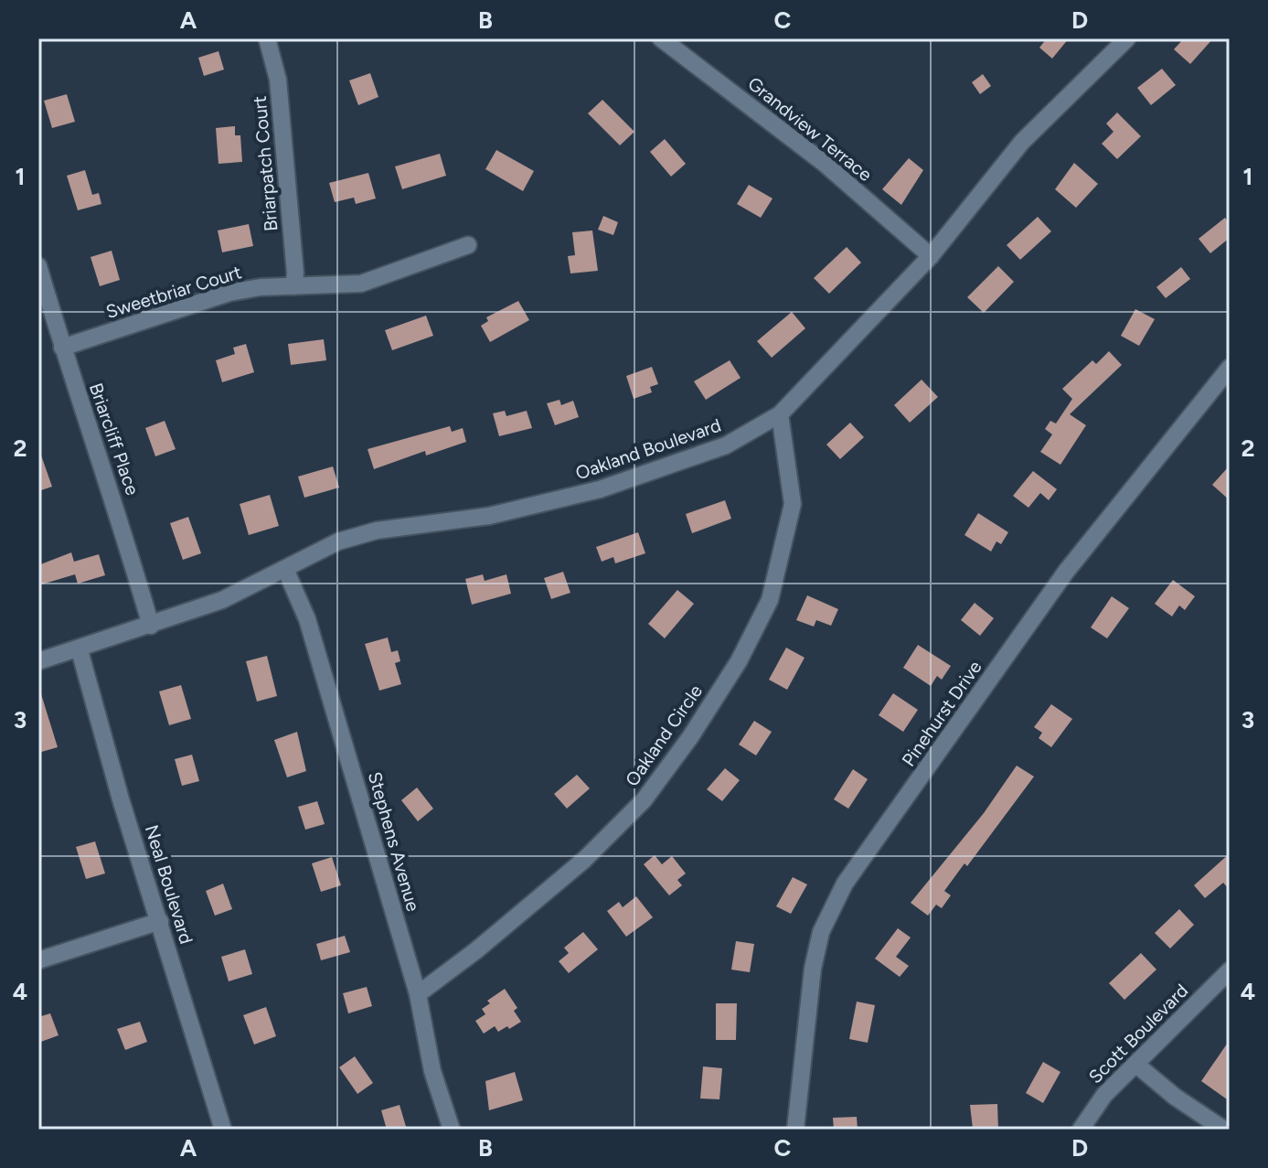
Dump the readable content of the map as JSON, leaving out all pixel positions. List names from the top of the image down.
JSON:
{
  "streets": {
    "street": [
      "Grandview Terrace",
      "Briarpatch Court",
      "Sweetbriar Court",
      "Briarcliff Place",
      "Oakland Boulevard",
      "Pinehurst Drive",
      "Oakland Circle",
      "Stephens Avenue",
      "Neal Boulevard",
      "Scott Boulevard"
    ]
  },
  "crossings": [
    ["Grandview Terrace", "Oakland Boulevard"],
    ["Briarpatch Court", "Sweetbriar Court"],
    ["Sweetbriar Court", "Briarcliff Place"],
    ["Briarcliff Place", "Oakland Boulevard"],
    ["Oakland Boulevard", "Oakland Circle"],
    ["Oakland Boulevard", "Stephens Avenue"],
    ["Oakland Boulevard", "Neal Boulevard"],
    ["Oakland Circle", "Stephens Avenue"]
  ],
  "grid": {
    "columns": [
      "A",
      "B",
      "C",
      "D"
    ],
    "rows": [
      "1",
      "2",
      "3",
      "4"
    ]
  }
}
